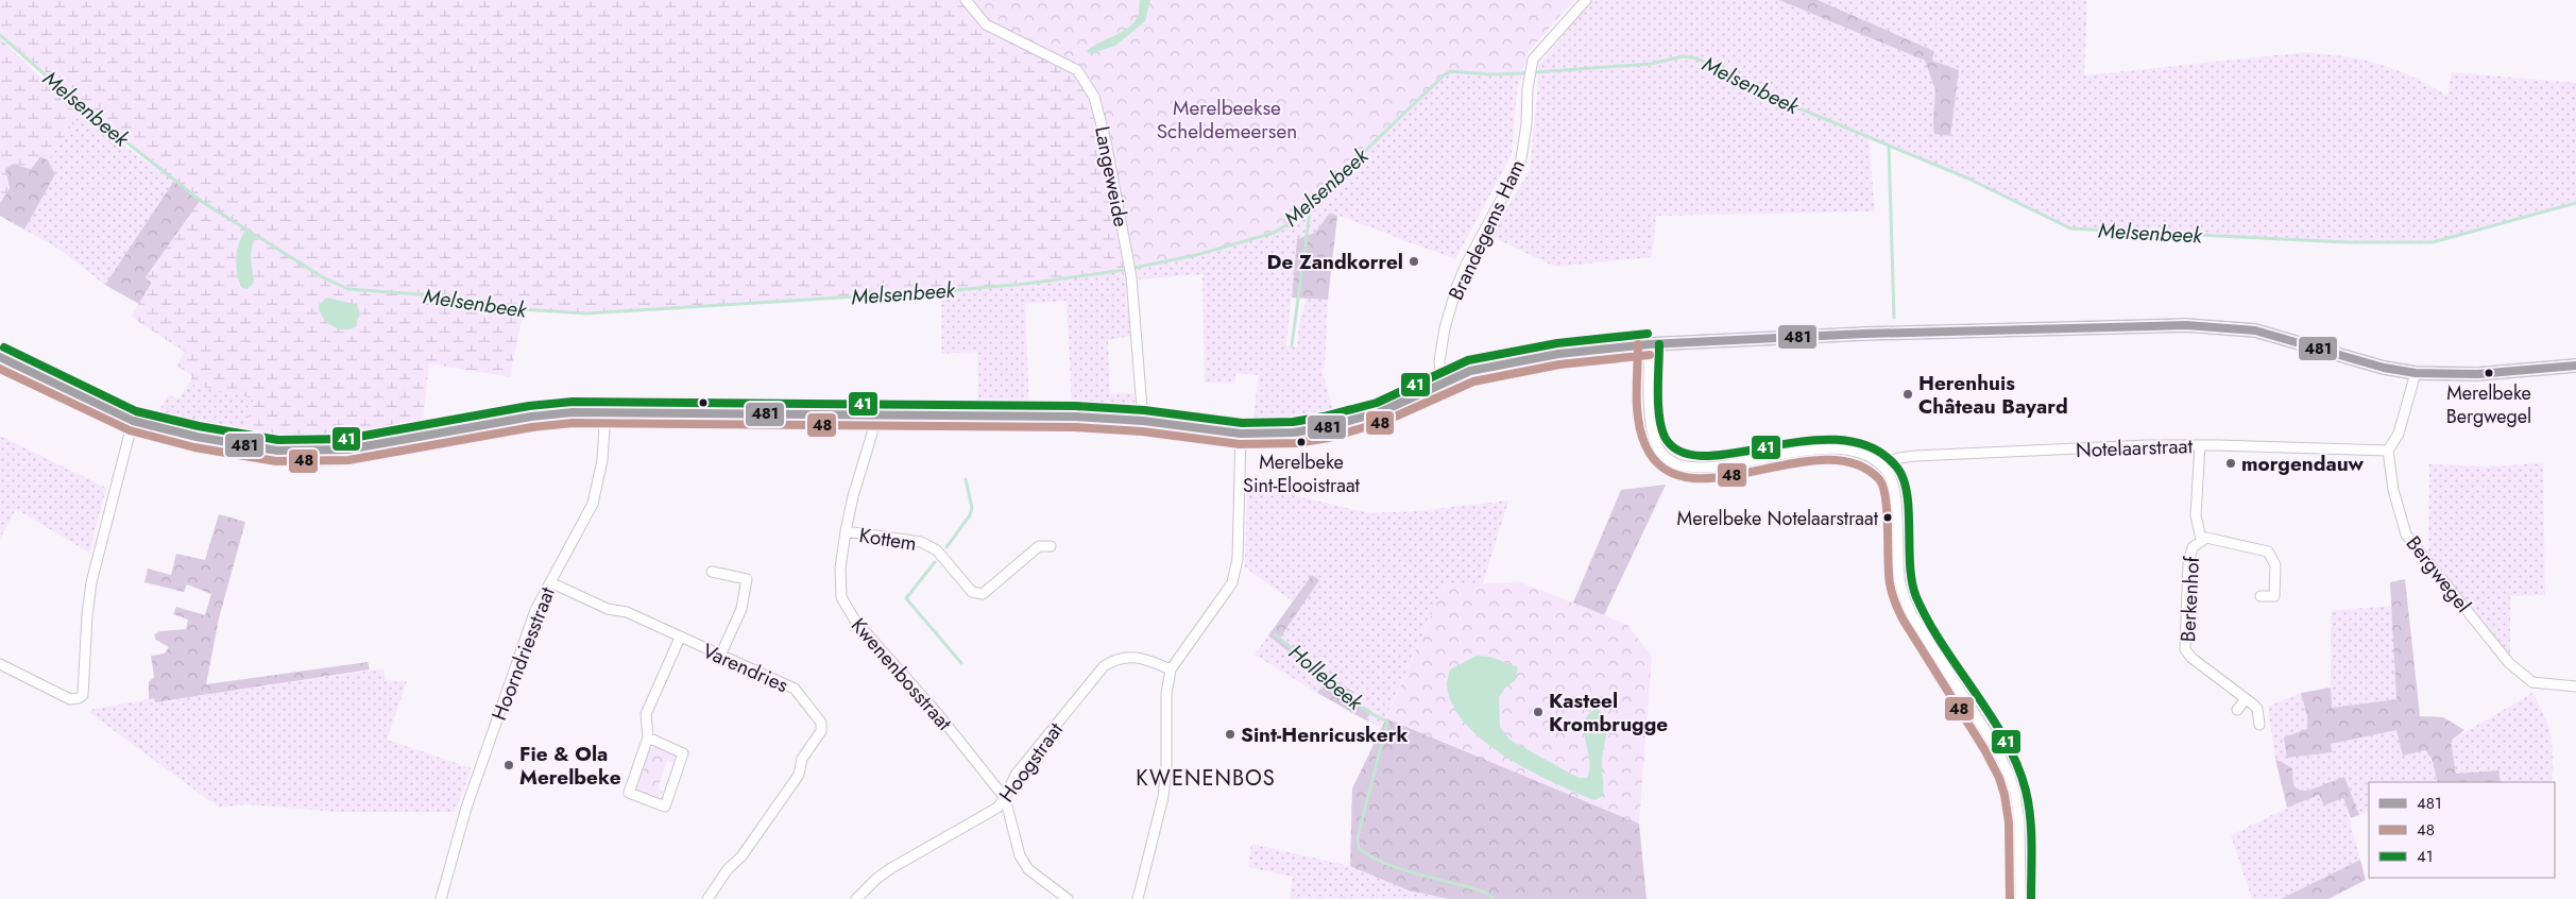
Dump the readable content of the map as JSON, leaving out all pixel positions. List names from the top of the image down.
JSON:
{
  "streets": {
    "street": [
      "Langeweide",
      "Brandegems Ham",
      "Notelaarstraat",
      "Kottem",
      "Bergwegel",
      "Berkenhof",
      "Hoorndriesstraat",
      "Varendries",
      "Kwenenbosstraat",
      "Hoogstraat"
    ]
  },
  "crossings": [
    ["Notelaarstraat", "Bergwegel"],
    ["Notelaarstraat", "Berkenhof"],
    ["Kottem", "Kwenenbosstraat"],
    ["Hoorndriesstraat", "Varendries"],
    ["Kwenenbosstraat", "Hoogstraat"]
  ],
  "districts": ["KWENENBOS"],
  "water": ["Melsenbeek", "Hollebeek"],
  "parks": ["Merelbeekse Scheldemeersen"],
  "places": [
    "De Zandkorrel",
    "Merelbeke Bergwegel",
    "Herenhuis Château Bayard",
    "Merelbeke Sint-Elooistraat",
    "morgendauw",
    "Merelbeke Notelaarstraat",
    "Kasteel Krombrugge",
    "Sint-Henricuskerk",
    "Fie & Ola Merelbeke"
  ],
  "lines": ["transit line 481", "transit line 41", "transit line 48"],
  "legend": ["481", "48", "41"]
}
